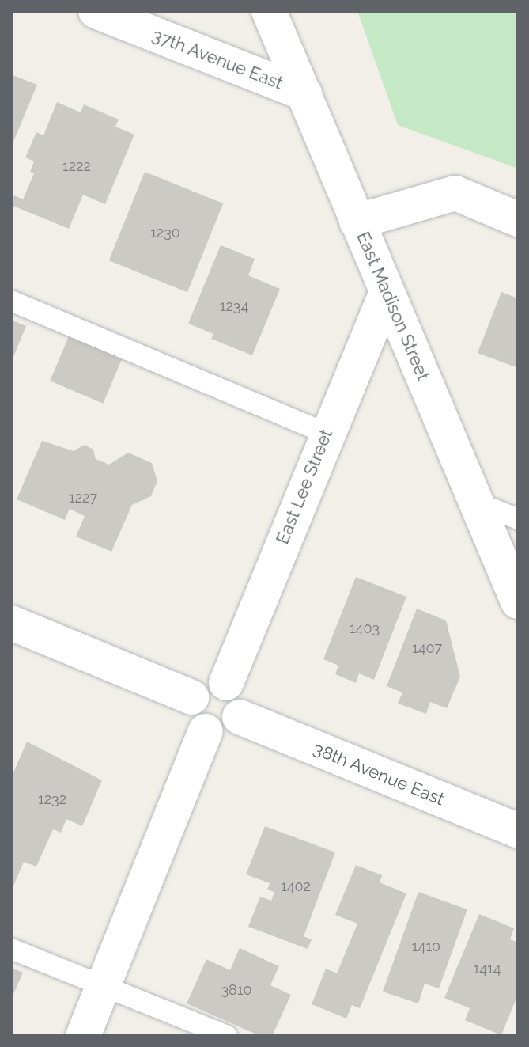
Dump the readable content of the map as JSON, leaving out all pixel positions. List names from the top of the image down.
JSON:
{
  "streets": {
    "street": [
      "37th Avenue East",
      "East Madison Street",
      "East Lee Street",
      "38th Avenue East"
    ]
  },
  "crossings": [
    ["37th Avenue East", "East Madison Street"],
    ["East Madison Street", "East Lee Street"],
    ["East Lee Street", "38th Avenue East"]
  ],
  "house_numbers": [
    "1222",
    "1230",
    "1234",
    "1227",
    "1403",
    "1407",
    "1232",
    "1402",
    "1410",
    "1414",
    "3810"
  ]
}
